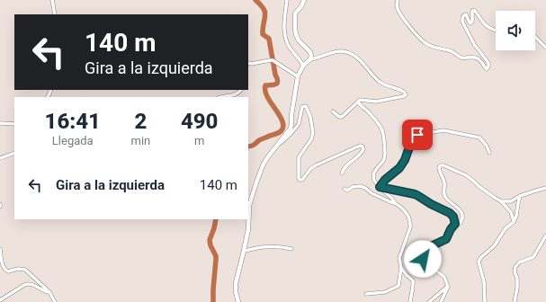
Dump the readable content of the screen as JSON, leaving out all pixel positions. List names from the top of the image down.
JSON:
{
  "page": {
    "turn": ["140 m", "Gira a la izquierda"],
    "eta": [
      "16:41",
      "Llegada",
      "2",
      "min",
      "490",
      "m"
    ],
    "list": [
      {
        "name": "Gira a la izquierda",
        "value": "140 m"
      }
    ]
  }
}
